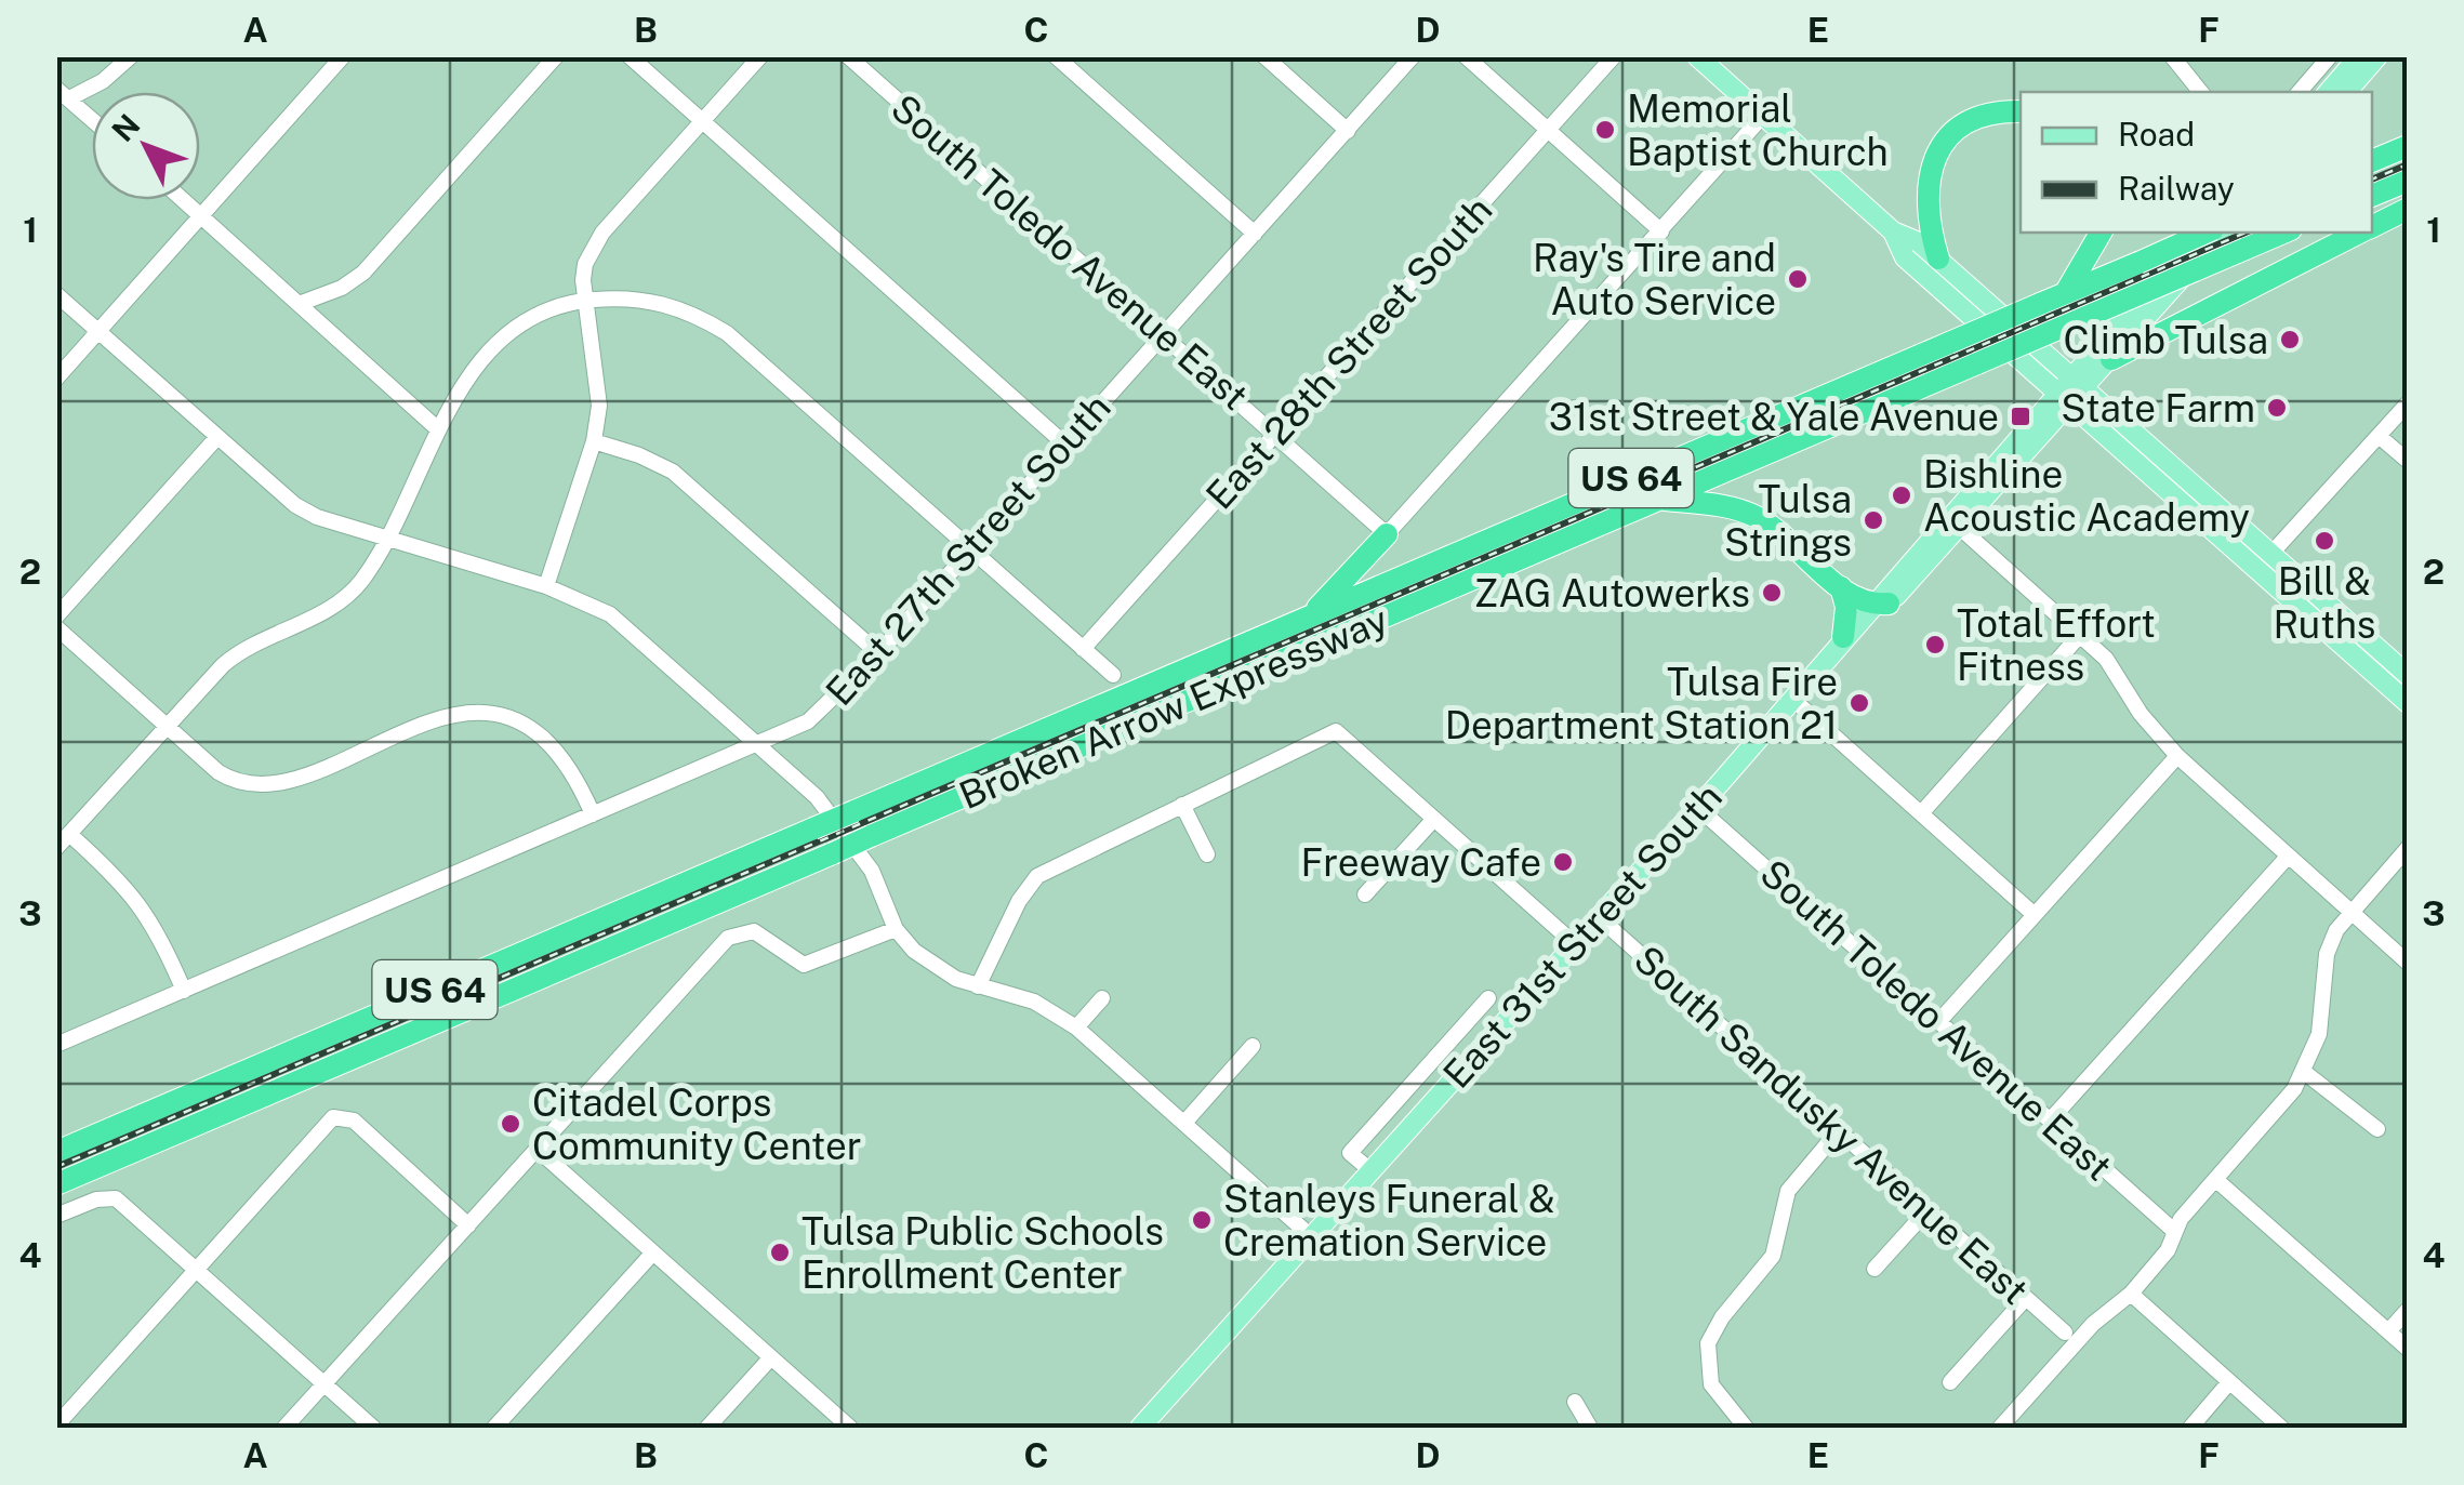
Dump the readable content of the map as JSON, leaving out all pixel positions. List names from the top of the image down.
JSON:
{
  "streets": {
    "highway": ["US 64", "Broken Arrow Expressway"],
    "main road": ["East 31st Street South"],
    "street": [
      "South Toledo Avenue East",
      "East 28th Street South",
      "East 27th Street South",
      "South Sandusky Avenue East"
    ]
  },
  "crossings": [
    ["South Toledo Avenue East", "East 28th Street South"],
    ["South Toledo Avenue East", "East 27th Street South"],
    ["South Toledo Avenue East", "East 31st Street South"],
    ["East 31st Street South", "South Sandusky Avenue East"]
  ],
  "places": {
    "other": [
      "Memorial Baptist Church",
      "Ray's Tire and Auto Service",
      "Climb Tulsa",
      "State Farm",
      "Bishline Acoustic Academy",
      "Tulsa Strings",
      "Bill & Ruths",
      "ZAG Autowerks",
      "Total Effort Fitness",
      "Tulsa Fire Department Station 21",
      "Freeway Cafe",
      "Citadel Corps Community Center",
      "Stanleys Funeral & Cremation Service",
      "Tulsa Public Schools Enrollment Center"
    ],
    "transit": ["31st Street & Yale Avenue"]
  },
  "legend": ["Road", "Railway"],
  "north": "top left",
  "grid": {
    "columns": [
      "A",
      "B",
      "C",
      "D",
      "E",
      "F"
    ],
    "rows": [
      "1",
      "2",
      "3",
      "4"
    ]
  }
}
